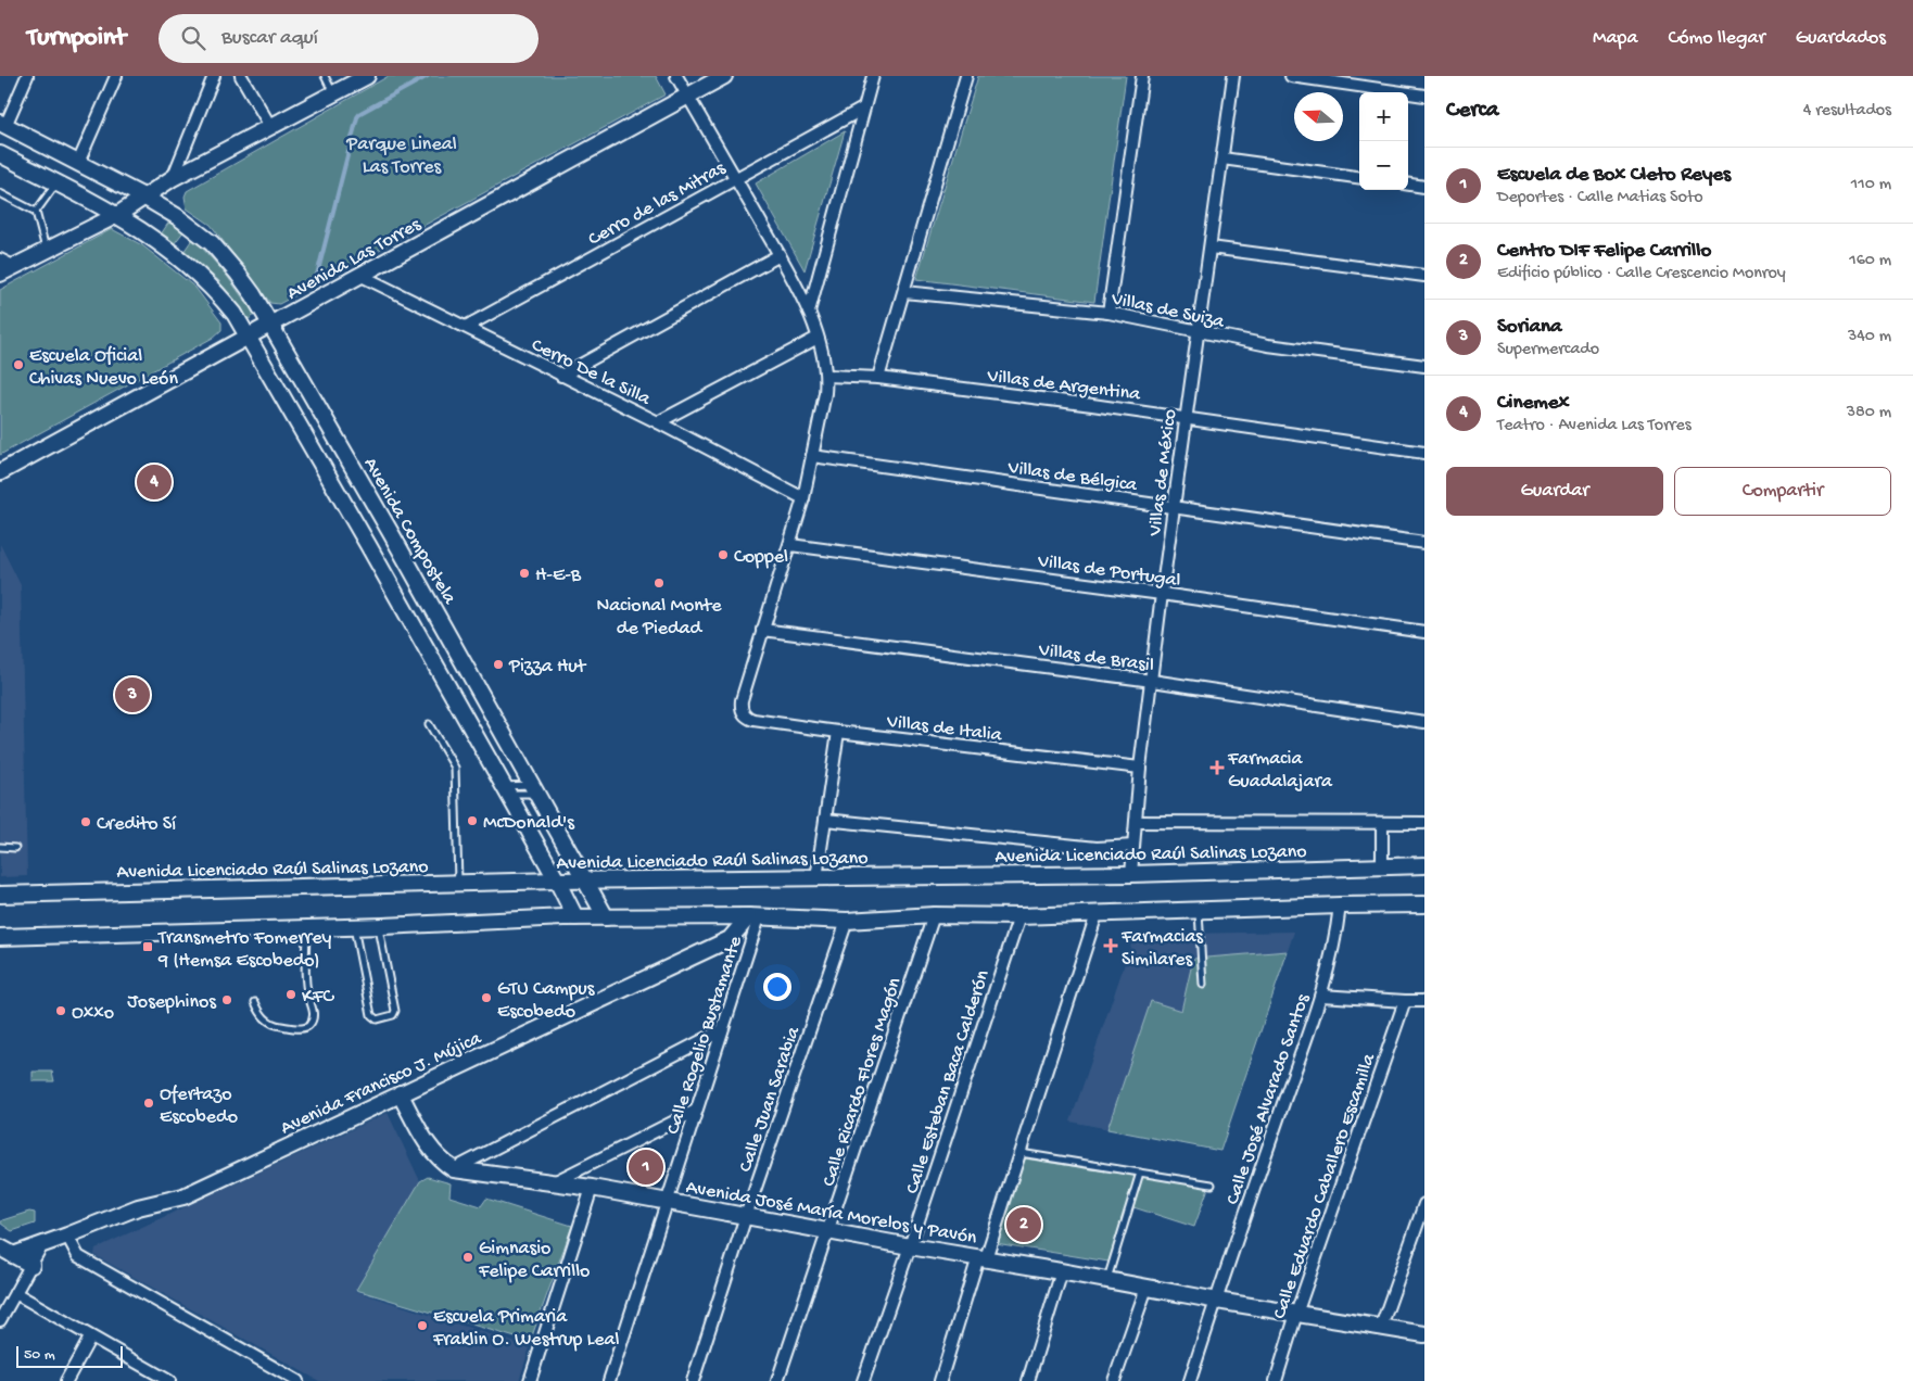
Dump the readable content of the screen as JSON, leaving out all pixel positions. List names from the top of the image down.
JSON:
{
  "streets": {
    "street": [
      "Cerro de las Mitras",
      "Avenida Las Torres",
      "Villas de Suiza",
      "Cerro De la Silla",
      "Villas de Argentina",
      "Villas de México",
      "Villas de Bélgica",
      "Avenida Compostela",
      "Villas de Portugal",
      "Villas de Brasil",
      "Villas de Italia",
      "Avenida Licenciado Raúl Salinas Lozano",
      "Calle Rogelio Bustamante",
      "Avenida Francisco J. Mújica",
      "Calle Ricardo Flores Magón",
      "Calle Esteban Baca Calderón",
      "Calle Juan Sarabia",
      "Calle José Alvarado Santos",
      "Calle Eduardo Caballero Escamilla",
      "Avenida José María Morelos y Pavón"
    ]
  },
  "crossings": [
    ["Cerro de las Mitras", "Cerro De la Silla"],
    ["Avenida Las Torres", "Cerro De la Silla"],
    ["Avenida Las Torres", "Avenida Compostela"],
    ["Villas de Suiza", "Villas de México"],
    ["Villas de Argentina", "Villas de México"],
    ["Villas de México", "Villas de Bélgica"],
    ["Villas de México", "Villas de Portugal"],
    ["Villas de México", "Villas de Brasil"],
    ["Villas de México", "Villas de Italia"],
    ["Villas de México", "Avenida Licenciado Raúl Salinas Lozano"],
    ["Avenida Compostela", "Avenida Licenciado Raúl Salinas Lozano"],
    ["Villas de Brasil", "Villas de Italia"],
    ["Calle Rogelio Bustamante", "Avenida Francisco J. Mújica"],
    ["Calle Rogelio Bustamante", "Avenida José María Morelos y Pavón"],
    ["Calle Ricardo Flores Magón", "Avenida José María Morelos y Pavón"],
    ["Calle Esteban Baca Calderón", "Avenida José María Morelos y Pavón"],
    ["Calle Juan Sarabia", "Avenida José María Morelos y Pavón"],
    ["Calle José Alvarado Santos", "Avenida José María Morelos y Pavón"],
    ["Calle Eduardo Caballero Escamilla", "Avenida José María Morelos y Pavón"]
  ],
  "parks": ["Parque Lineal Las Torres"],
  "places": {
    "other": [
      "Escuela Oficial Chivas Nuevo León",
      "Coppel",
      "H-E-B",
      "Nacional Monte de Piedad",
      "Pizza Hut",
      "McDonald's",
      "Credito Sí",
      "KFC",
      "GTU Campus Escobedo",
      "Josephinos",
      "Oxxo",
      "Ofertazo Escobedo",
      "Gimnasio Felipe Carrillo",
      "Escuela Primaria Fraklin O. Westrup Leal"
    ],
    "health": ["Farmacia Guadalajara", "Farmacias Similares"],
    "transit": ["Transmetro Fomerrey 9 (Hemsa Escobedo)"]
  },
  "scale_bar": "50 m",
  "north": "left",
  "page": {
    "header": "Turnpoint",
    "search": "Buscar aquí",
    "nav": ["Mapa", "Cómo llegar", "Guardados"],
    "heading": ["Cerca", "4 resultados"],
    "map_buttons": ["+", "−"],
    "list": [
      {
        "mark": "1",
        "name": "Escuela de Box Cleto Reyes",
        "note": "Deportes · Calle Matias Soto",
        "value": "110 m"
      },
      {
        "mark": "2",
        "name": "Centro DIF Felipe Carrillo",
        "note": "Edificio público · Calle Crescencio Monroy",
        "value": "160 m"
      },
      {
        "mark": "3",
        "name": "Soriana",
        "note": "Supermercado",
        "value": "340 m"
      },
      {
        "mark": "4",
        "name": "Cinemex",
        "note": "Teatro · Avenida Las Torres",
        "value": "380 m"
      }
    ],
    "buttons": ["Guardar", "Compartir"],
    "pins": [
      "4",
      "3",
      "1",
      "2"
    ],
    "scale": "50 m"
  }
}
